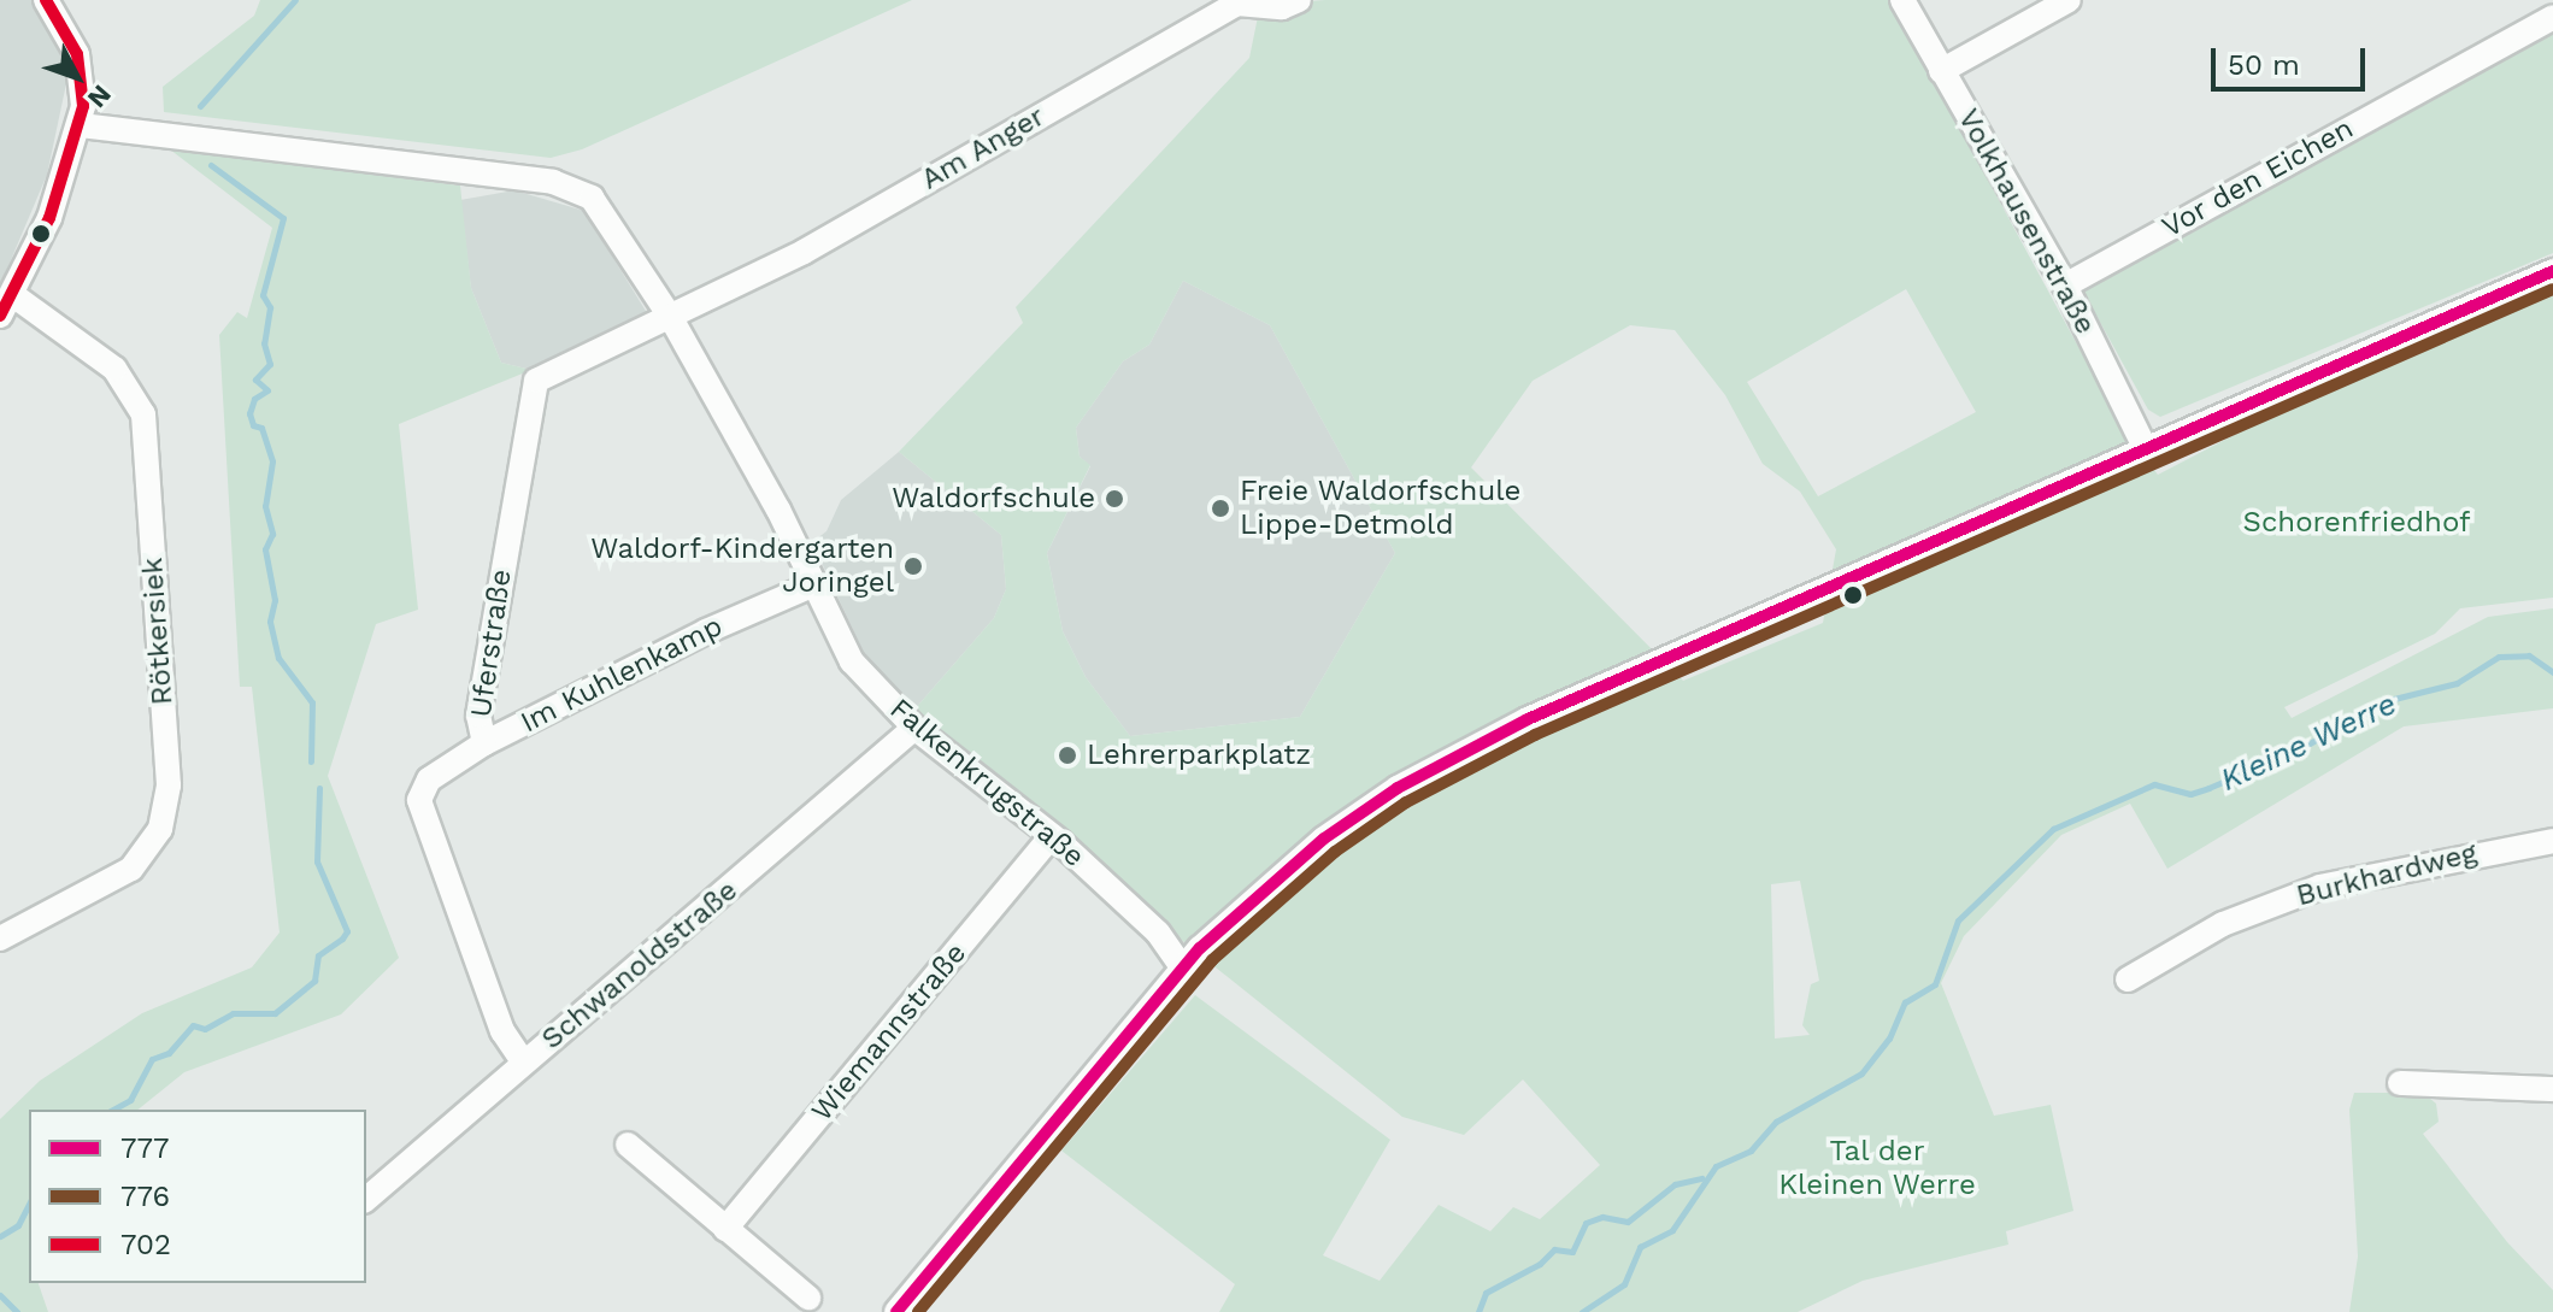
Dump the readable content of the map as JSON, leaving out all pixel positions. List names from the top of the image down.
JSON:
{
  "streets": {
    "street": [
      "Am Anger",
      "Vor den Eichen",
      "Volkhausenstraße",
      "Rötkersiek",
      "Uferstraße",
      "Im Kuhlenkamp",
      "Falkenkrugstraße",
      "Burkhardweg",
      "Schwanoldstraße",
      "Wiemannstraße"
    ]
  },
  "crossings": [
    ["Am Anger", "Uferstraße"],
    ["Am Anger", "Falkenkrugstraße"],
    ["Vor den Eichen", "Volkhausenstraße"],
    ["Uferstraße", "Im Kuhlenkamp"],
    ["Uferstraße", "Falkenkrugstraße"],
    ["Uferstraße", "Schwanoldstraße"],
    ["Im Kuhlenkamp", "Falkenkrugstraße"],
    ["Falkenkrugstraße", "Schwanoldstraße"],
    ["Falkenkrugstraße", "Wiemannstraße"]
  ],
  "water": ["Kleine Werre"],
  "parks": ["Schorenfriedhof", "Tal der Kleinen Werre"],
  "places": [
    "Waldorfschule",
    "Freie Waldorfschule Lippe-Detmold",
    "Waldorf-Kindergarten Joringel",
    "Lehrerparkplatz"
  ],
  "lines": ["transit line 702", "transit line 777", "transit line 776"],
  "legend": ["777", "776", "702"],
  "scale_bar": "50 m",
  "north": "bottom right"
}
